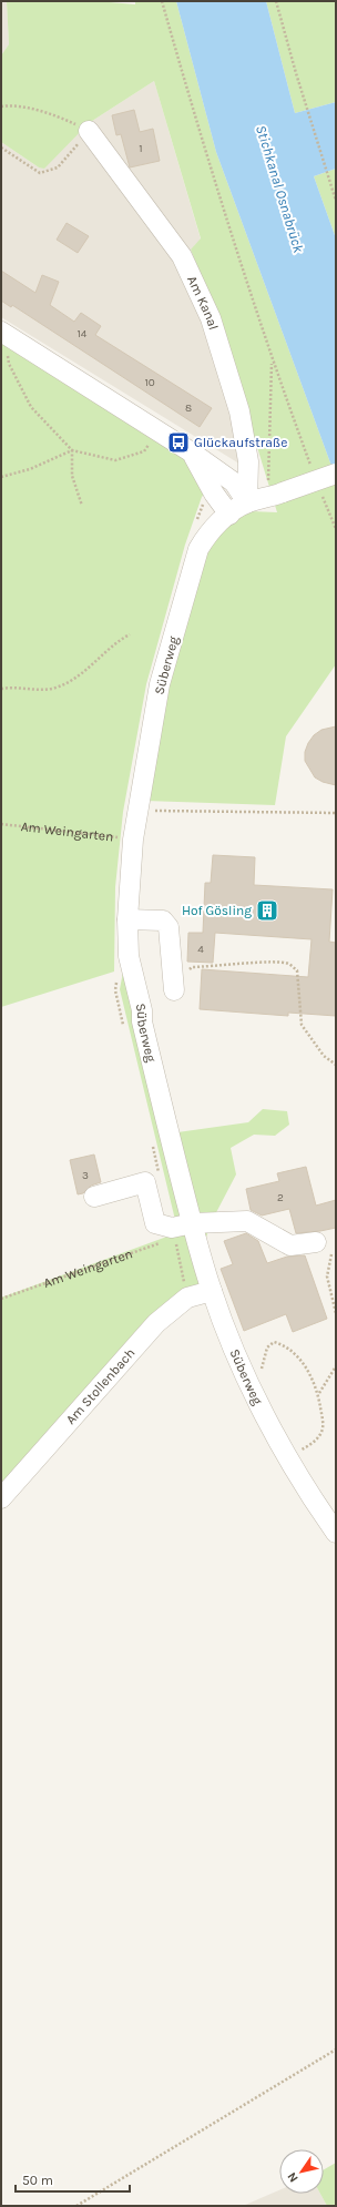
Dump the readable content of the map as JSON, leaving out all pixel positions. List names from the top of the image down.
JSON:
{
  "streets": {
    "street": ["Am Kanal", "Süberweg", "Am Stollenbach"],
    "path": ["Am Weingarten"]
  },
  "crossings": [
    ["Am Kanal", "Süberweg"],
    ["Süberweg", "Am Weingarten"],
    ["Süberweg", "Am Stollenbach"]
  ],
  "water": ["Stichkanal Osnabrück"],
  "places": {
    "bus stop": ["Glückaufstraße"],
    "building": ["Hof Gösling"]
  },
  "house_numbers": [
    "1",
    "14",
    "10",
    "8",
    "4",
    "3",
    "2"
  ],
  "scale_bar": "50 m",
  "north": "bottom left"
}
